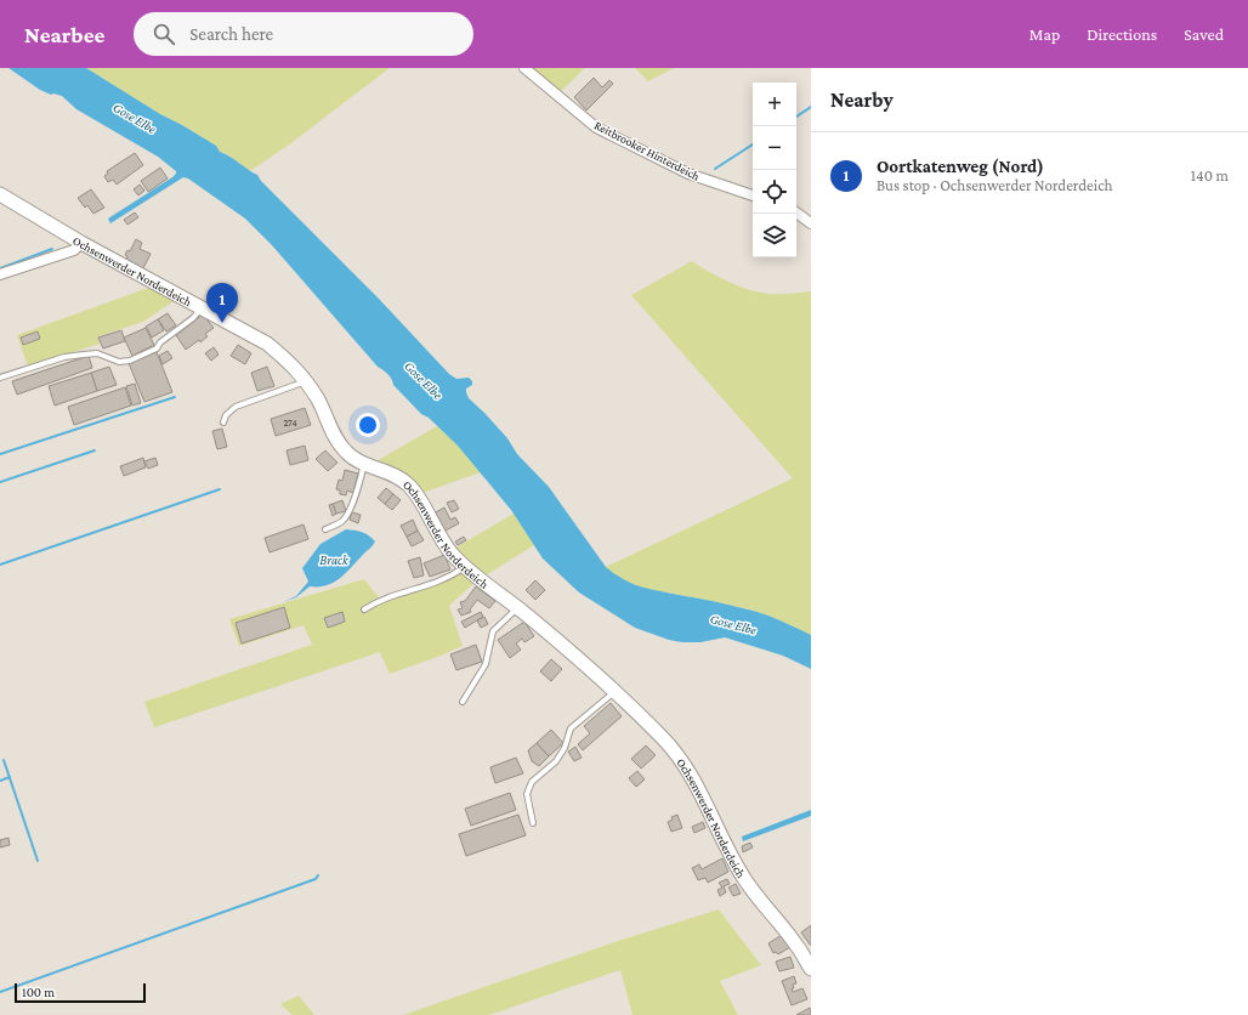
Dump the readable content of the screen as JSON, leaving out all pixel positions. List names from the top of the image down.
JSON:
{
  "streets": {
    "street": ["Reitbrooker Hinterdeich", "Ochsenwerder Norderdeich"]
  },
  "water": ["Gose Elbe", "Brack"],
  "house_numbers": ["274"],
  "scale_bar": "100 m",
  "page": {
    "header": "Nearbee",
    "search": "Search here",
    "nav": ["Map", "Directions", "Saved"],
    "heading": "Nearby",
    "map_buttons": ["+", "−"],
    "list": [
      {
        "mark": "1",
        "name": "Oortkatenweg (Nord)",
        "note": "Bus stop · Ochsenwerder Norderdeich",
        "value": "140 m"
      }
    ],
    "pins": "1",
    "scale": "100 m"
  }
}
